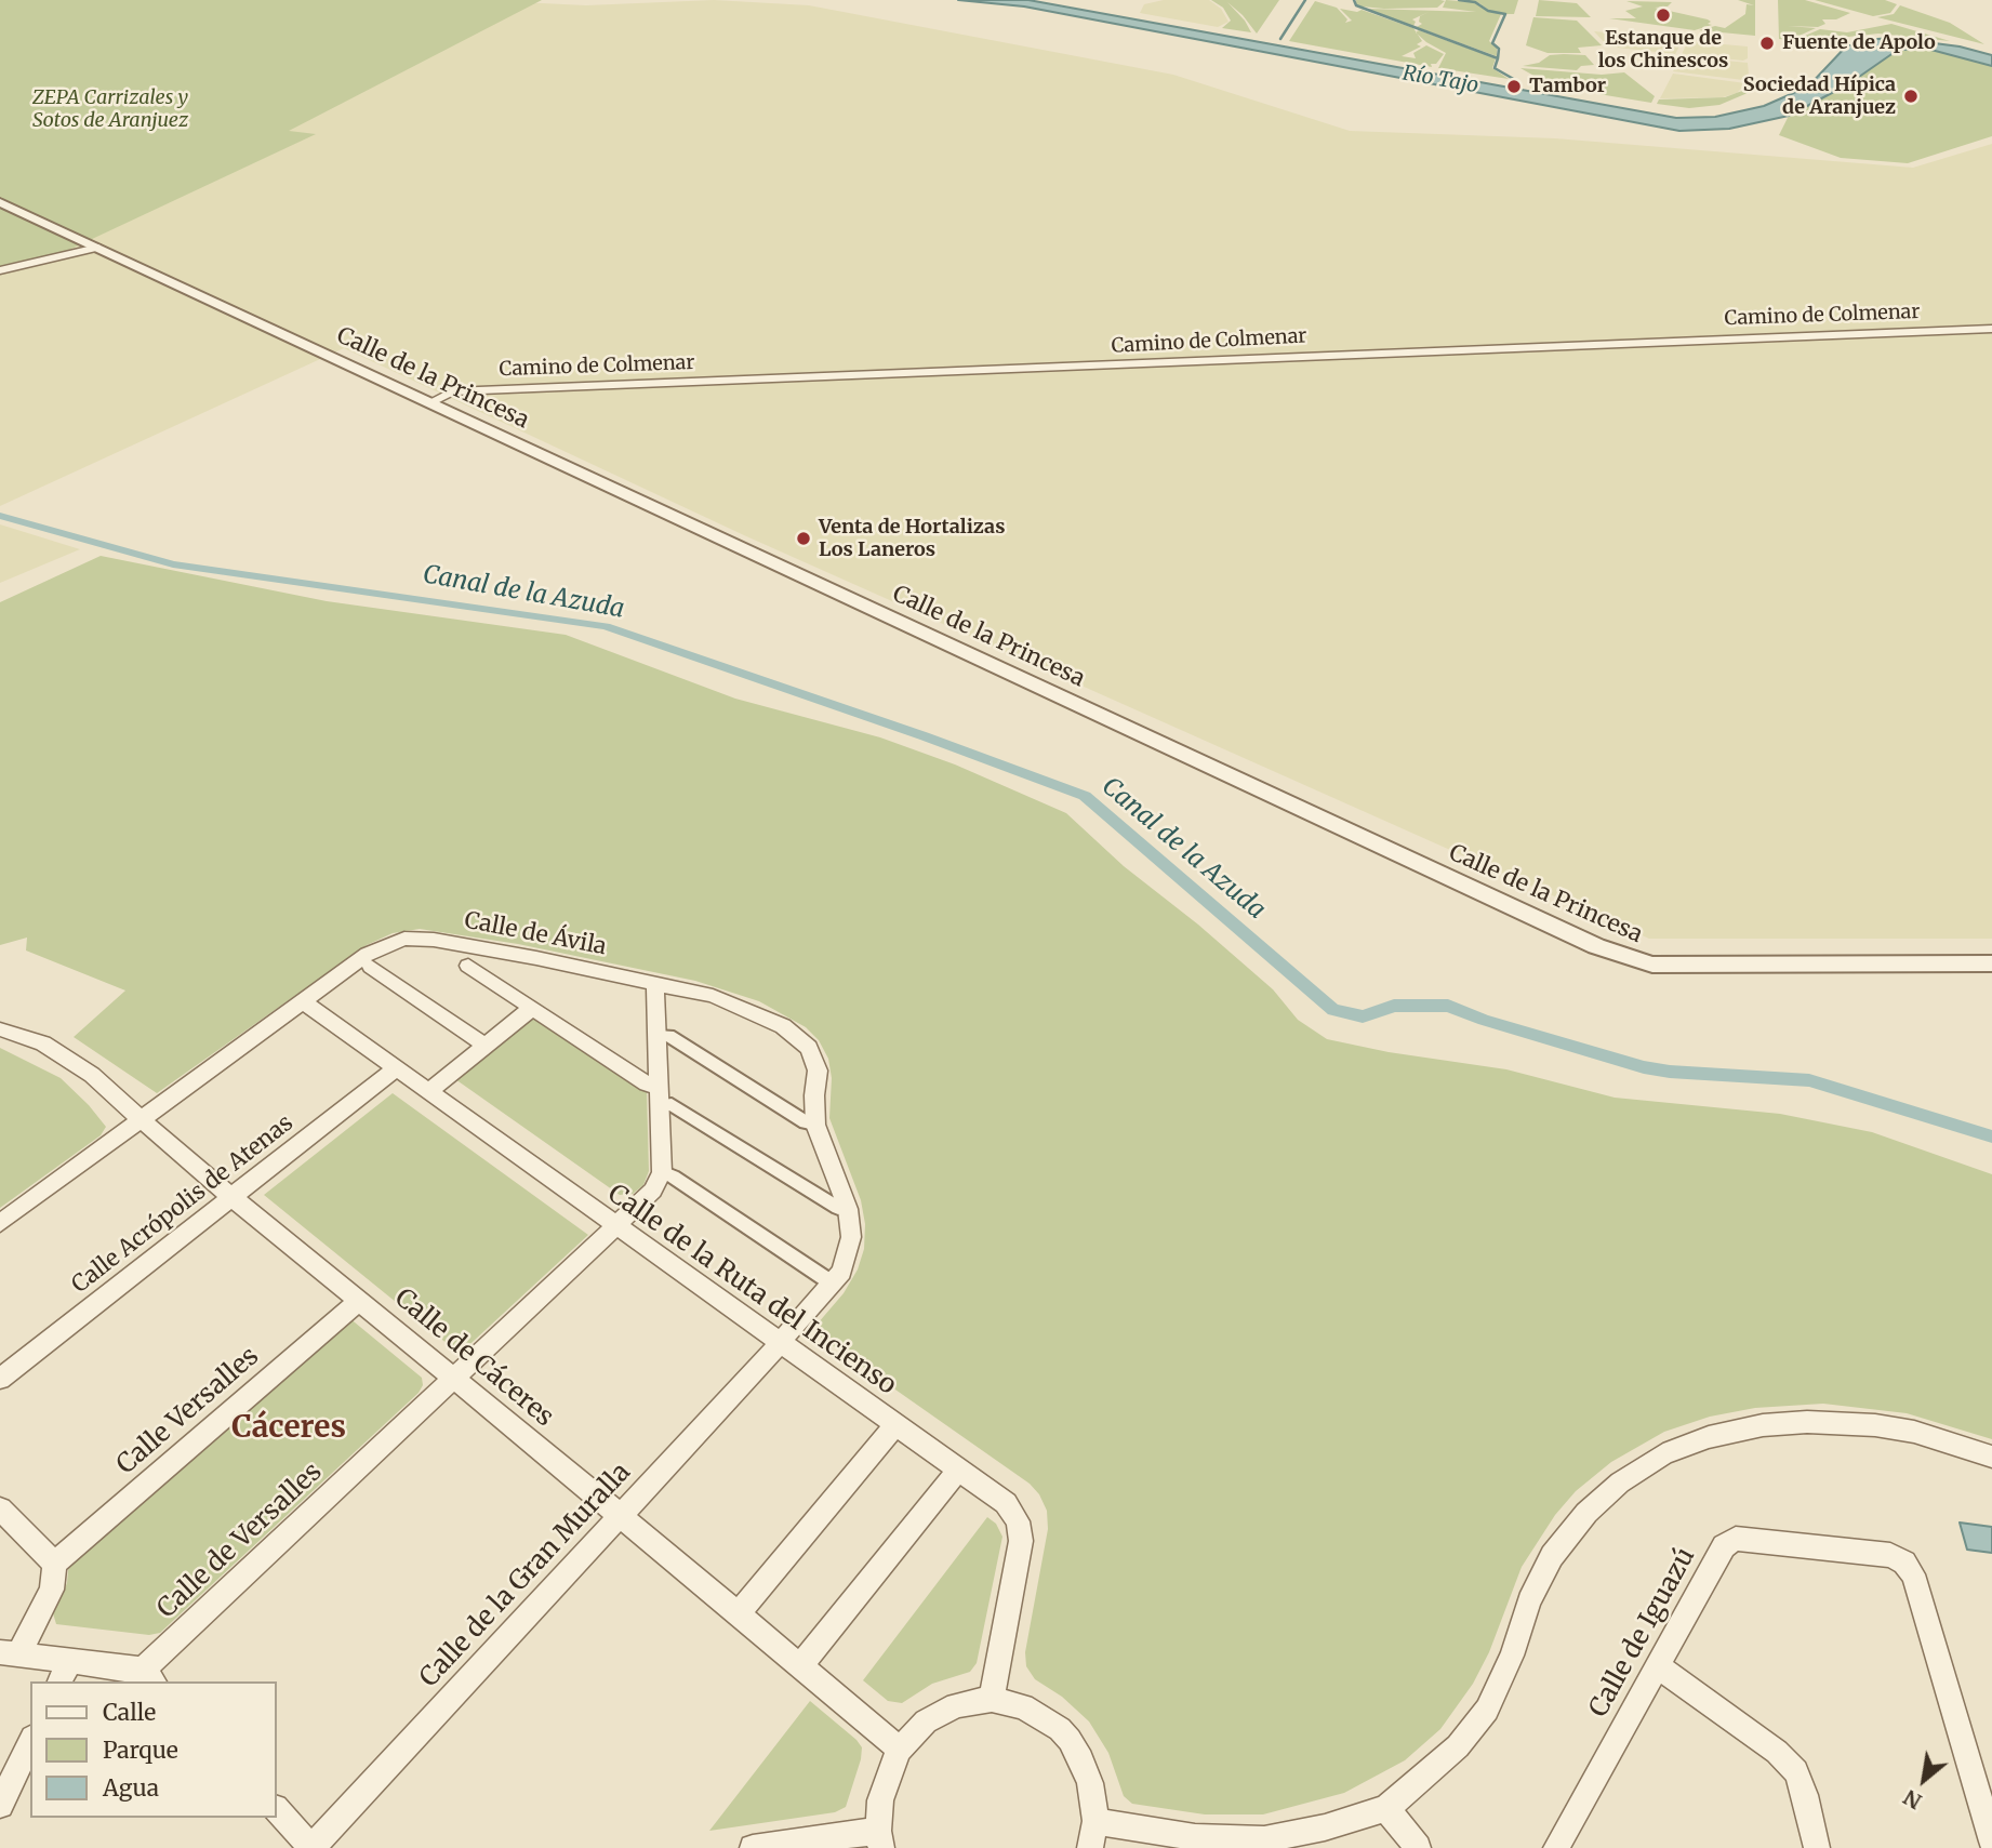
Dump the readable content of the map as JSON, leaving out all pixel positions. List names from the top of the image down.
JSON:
{
  "streets": {
    "street": [
      "Camino de Colmenar",
      "Calle de la Princesa",
      "Calle de Ávila",
      "Calle Acrópolis de Atenas",
      "Calle de la Ruta del Incienso",
      "Calle de Cáceres",
      "Calle Versalles",
      "Calle de Versalles",
      "Calle de la Gran Muralla",
      "Calle de Iguazú"
    ]
  },
  "crossings": [
    ["Camino de Colmenar", "Calle de la Princesa"],
    ["Calle de Ávila", "Calle de la Ruta del Incienso"],
    ["Calle de Ávila", "Calle de Cáceres"],
    ["Calle de Ávila", "Calle de la Gran Muralla"],
    ["Calle Acrópolis de Atenas", "Calle de la Ruta del Incienso"],
    ["Calle Acrópolis de Atenas", "Calle de Cáceres"],
    ["Calle de la Ruta del Incienso", "Calle de Versalles"],
    ["Calle de la Ruta del Incienso", "Calle de la Gran Muralla"],
    ["Calle de Cáceres", "Calle Versalles"],
    ["Calle de Cáceres", "Calle de Versalles"],
    ["Calle de Cáceres", "Calle de la Gran Muralla"]
  ],
  "districts": ["Cáceres"],
  "water": ["Río Tajo", "Canal de la Azuda"],
  "parks": ["ZEPA Carrizales y Sotos de Aranjuez"],
  "places": [
    "Estanque de los Chinescos",
    "Fuente de Apolo",
    "Tambor",
    "Sociedad Hípica de Aranjuez",
    "Venta de Hortalizas Los Laneros"
  ],
  "legend": ["Calle", "Parque", "Agua"],
  "north": "bottom left"
}
